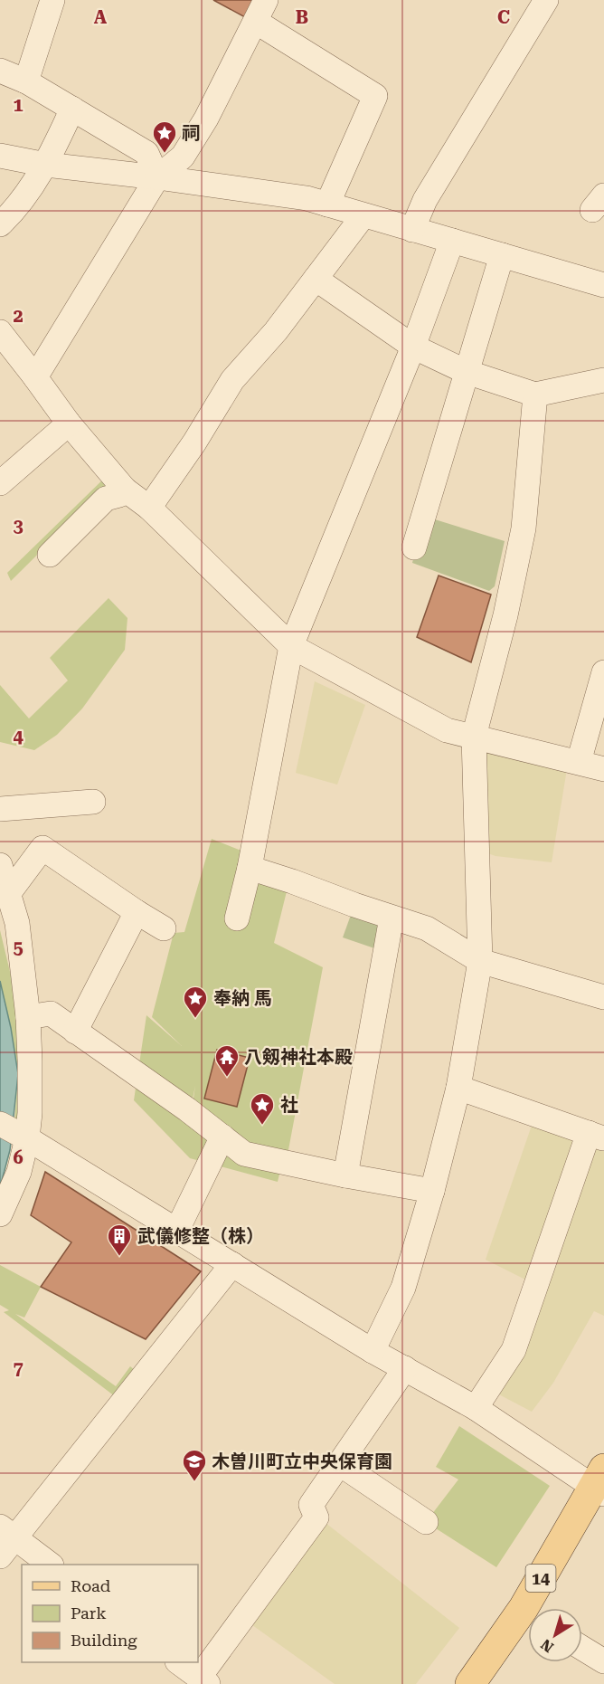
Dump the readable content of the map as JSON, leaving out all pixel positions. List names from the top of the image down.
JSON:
{
  "streets": {
    "main road": ["14"]
  },
  "places": {
    "place": ["祠", "奉納 馬", "社"],
    "temple": ["八剱神社本殿"],
    "building": ["武儀修整（株）"],
    "school or university": ["木曽川町立中央保育園"]
  },
  "legend": ["Road", "Park", "Building"],
  "north": "bottom left",
  "grid": {
    "columns": ["A", "B", "C"],
    "rows": [
      "1",
      "2",
      "3",
      "4",
      "5",
      "6",
      "7"
    ]
  }
}
